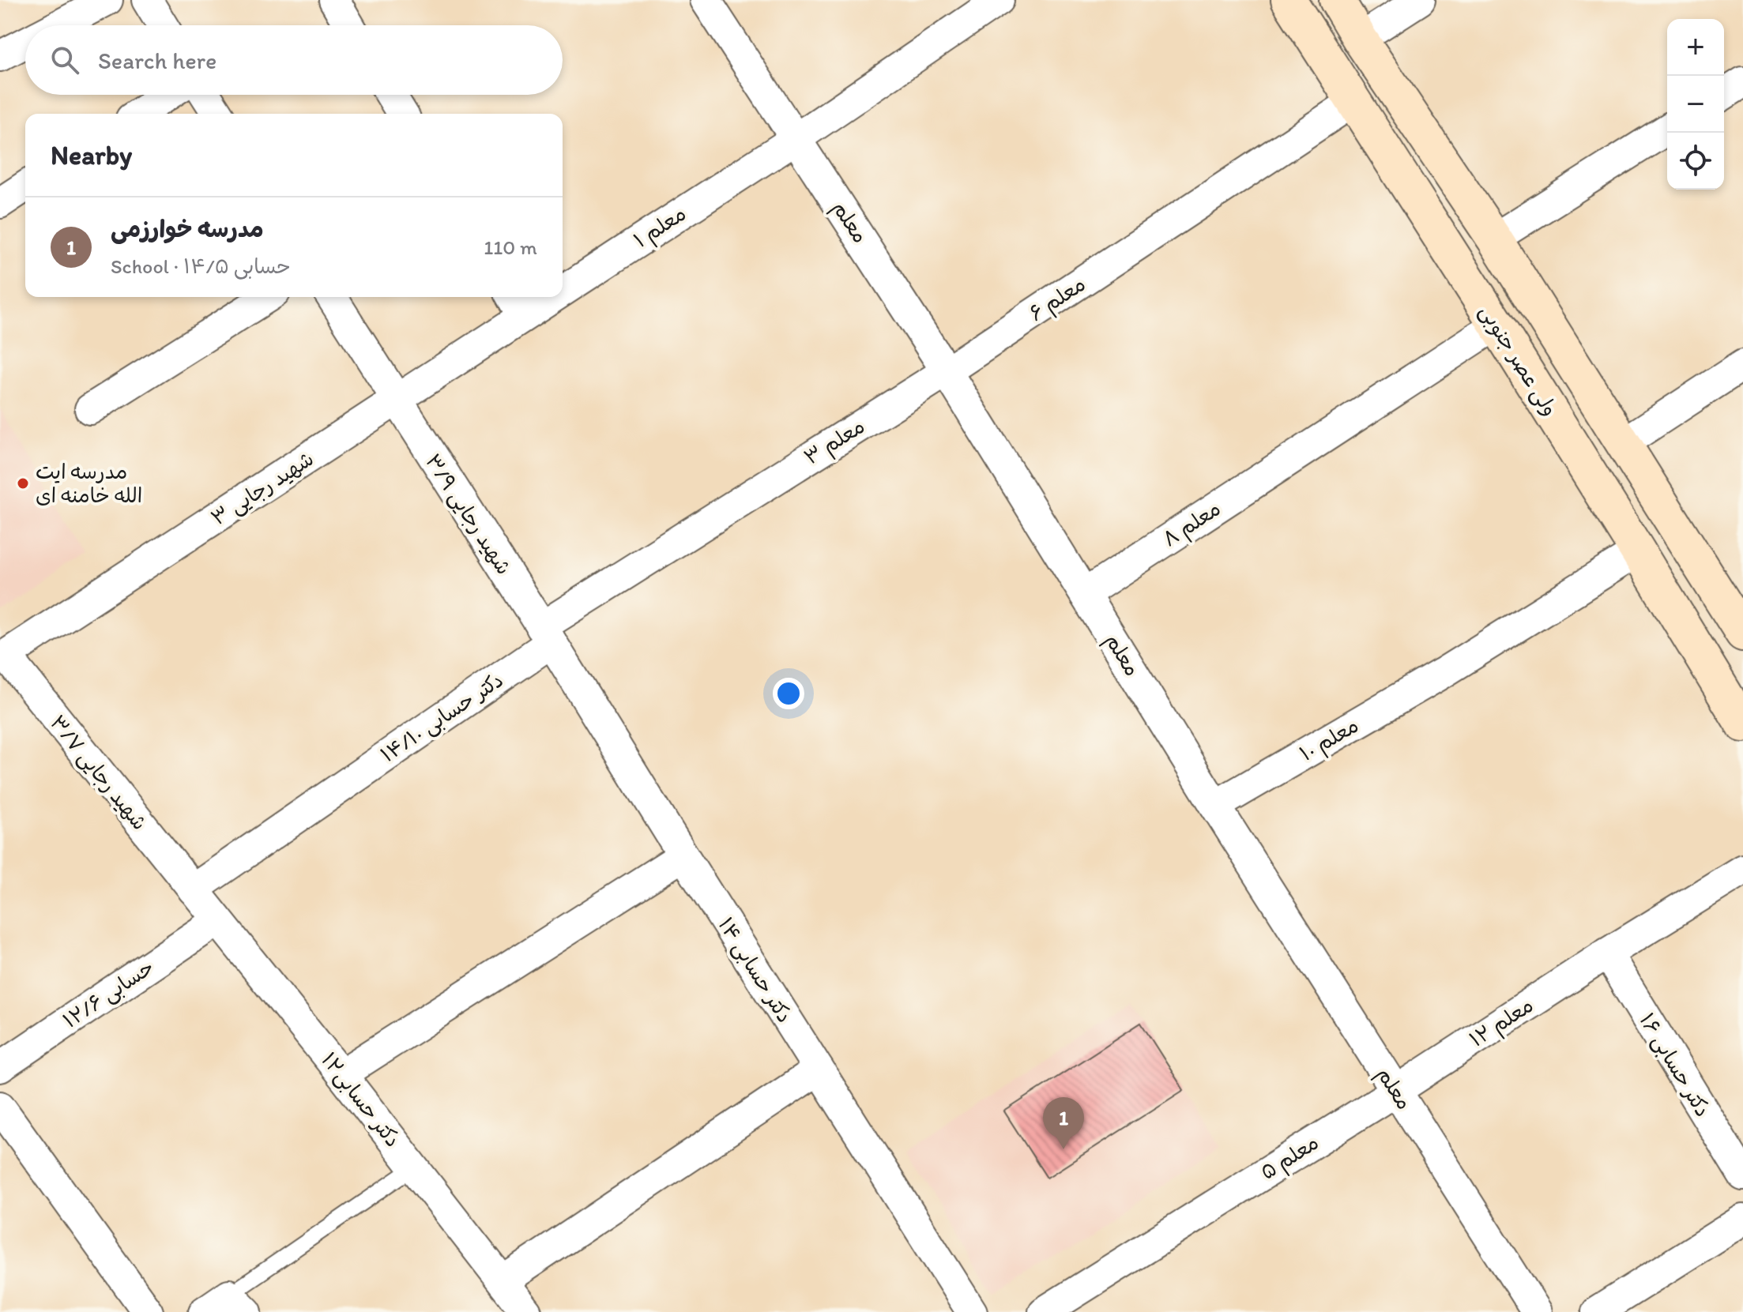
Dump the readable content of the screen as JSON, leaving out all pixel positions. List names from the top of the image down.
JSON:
{
  "streets": {
    "street": [
      "معلم",
      "معلم ۱",
      "معلم ۶",
      "ولی عصر جنوبی",
      "معلم ۳",
      "شهید رجایی ۳",
      "شهید رجایی ۳/۹",
      "معلم ۸",
      "دکتر حسابی ۱۴/۱۰",
      "معلم ۱۰",
      "شهید رجایی ۳/۷",
      "دکتر حسابی ۱۴",
      "حسابی ۱۲/۶",
      "معلم ۱۲",
      "دکتر حسابی ۱۶",
      "دکتر حسابی۱۲",
      "معلم ۵"
    ]
  },
  "crossings": [
    ["معلم", "معلم ۱"],
    ["معلم", "معلم ۶"],
    ["معلم", "معلم ۳"],
    ["معلم", "معلم ۸"],
    ["معلم", "معلم ۱۰"],
    ["معلم", "معلم ۱۲"],
    ["معلم", "معلم ۵"],
    ["معلم ۶", "ولی عصر جنوبی"],
    ["معلم ۶", "معلم ۳"],
    ["ولی عصر جنوبی", "معلم ۸"],
    ["ولی عصر جنوبی", "معلم ۱۰"],
    ["معلم ۳", "شهید رجایی ۳/۹"],
    ["معلم ۳", "دکتر حسابی ۱۴/۱۰"],
    ["معلم ۳", "دکتر حسابی ۱۴"],
    ["شهید رجایی ۳", "شهید رجایی ۳/۹"],
    ["شهید رجایی ۳", "شهید رجایی ۳/۷"],
    ["شهید رجایی ۳/۹", "دکتر حسابی ۱۴/۱۰"],
    ["شهید رجایی ۳/۹", "دکتر حسابی ۱۴"],
    ["دکتر حسابی ۱۴/۱۰", "شهید رجایی ۳/۷"],
    ["دکتر حسابی ۱۴/۱۰", "دکتر حسابی ۱۴"],
    ["دکتر حسابی ۱۴/۱۰", "دکتر حسابی۱۲"],
    ["شهید رجایی ۳/۷", "دکتر حسابی۱۲"],
    ["حسابی ۱۲/۶", "دکتر حسابی۱۲"],
    ["معلم ۱۲", "دکتر حسابی ۱۶"],
    ["معلم ۱۲", "معلم ۵"]
  ],
  "places": ["مدرسه ایت الله خامنه ای"],
  "page": {
    "map_buttons": ["+", "−"],
    "search": "Search here",
    "heading": "Nearby",
    "list": [
      {
        "mark": "1",
        "name": "مدرسه خوارزمی",
        "note": "School · حسابی ۱۴/۵",
        "value": "110 m"
      }
    ],
    "pins": "1"
  }
}
